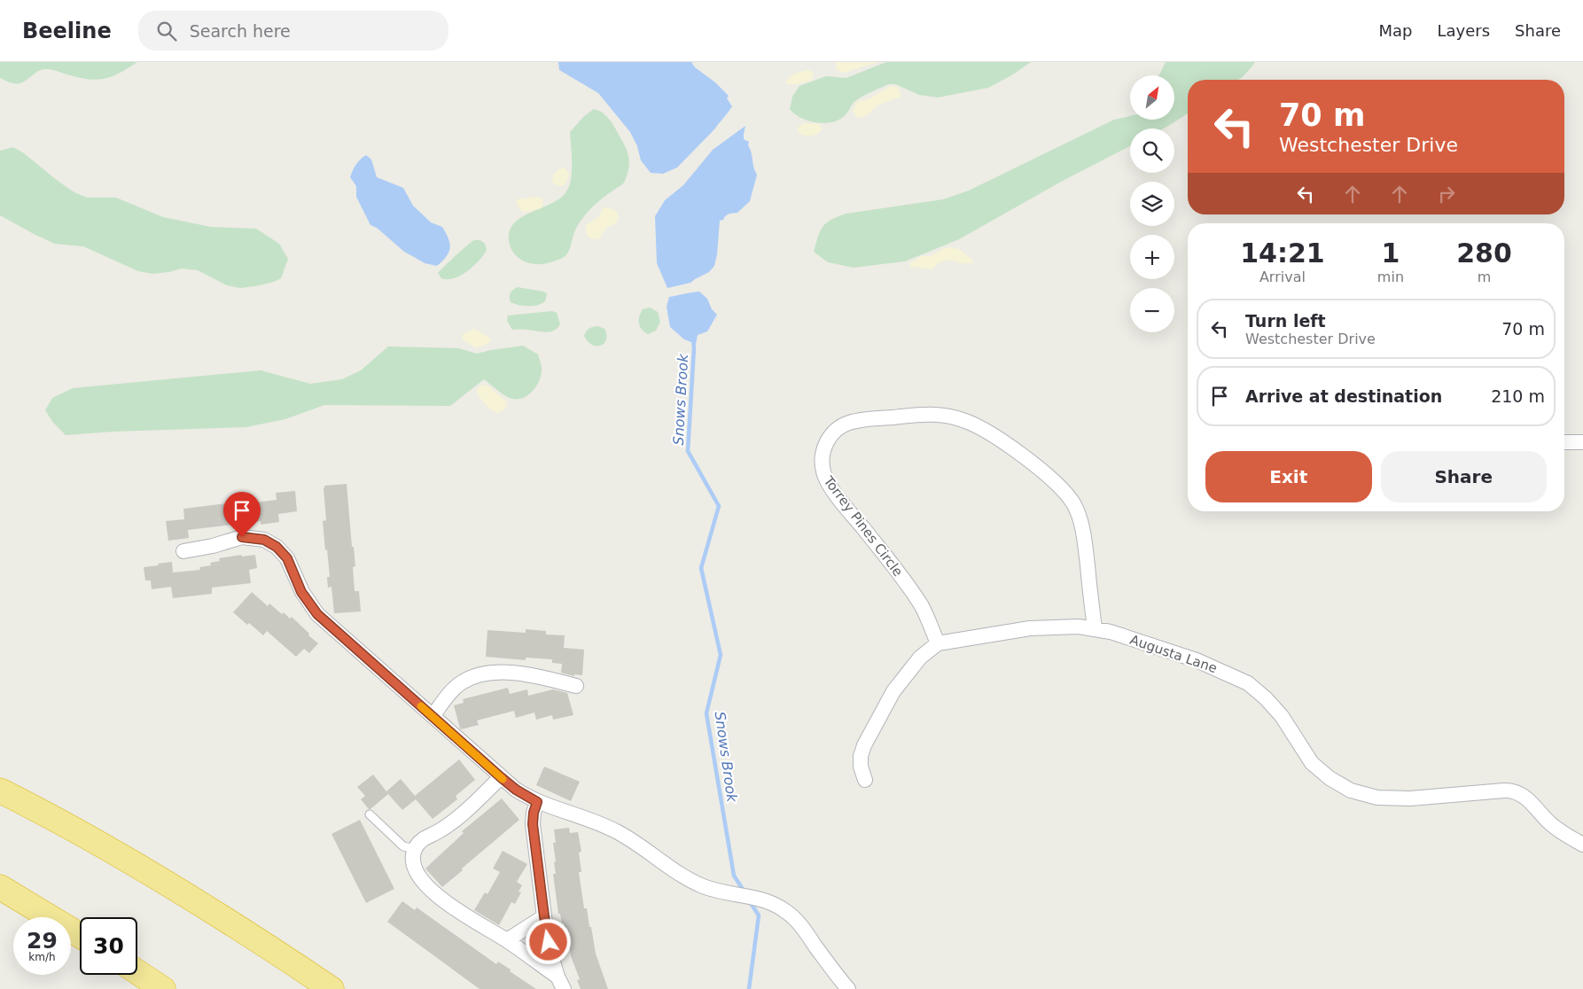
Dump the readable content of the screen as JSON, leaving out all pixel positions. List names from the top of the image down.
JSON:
{
  "streets": {
    "street": ["Torrey Pines Circle", "Augusta Lane"]
  },
  "crossings": [
    ["Torrey Pines Circle", "Augusta Lane"]
  ],
  "water": ["Snows Brook"],
  "north": "top right",
  "page": {
    "header": "Beeline",
    "search": "Search here",
    "nav": ["Map", "Layers", "Share"],
    "map_buttons": ["+", "−"],
    "turn": ["70 m", "Westchester Drive"],
    "eta": [
      "14:21",
      "Arrival",
      "1",
      "min",
      "280",
      "m"
    ],
    "list": [
      {
        "name": "Turn left",
        "note": "Westchester Drive",
        "value": "70 m"
      },
      {
        "name": "Arrive at destination",
        "value": "210 m"
      }
    ],
    "buttons": ["Exit", "Share"],
    "speed": "29 km/h",
    "limit": "30"
  }
}
